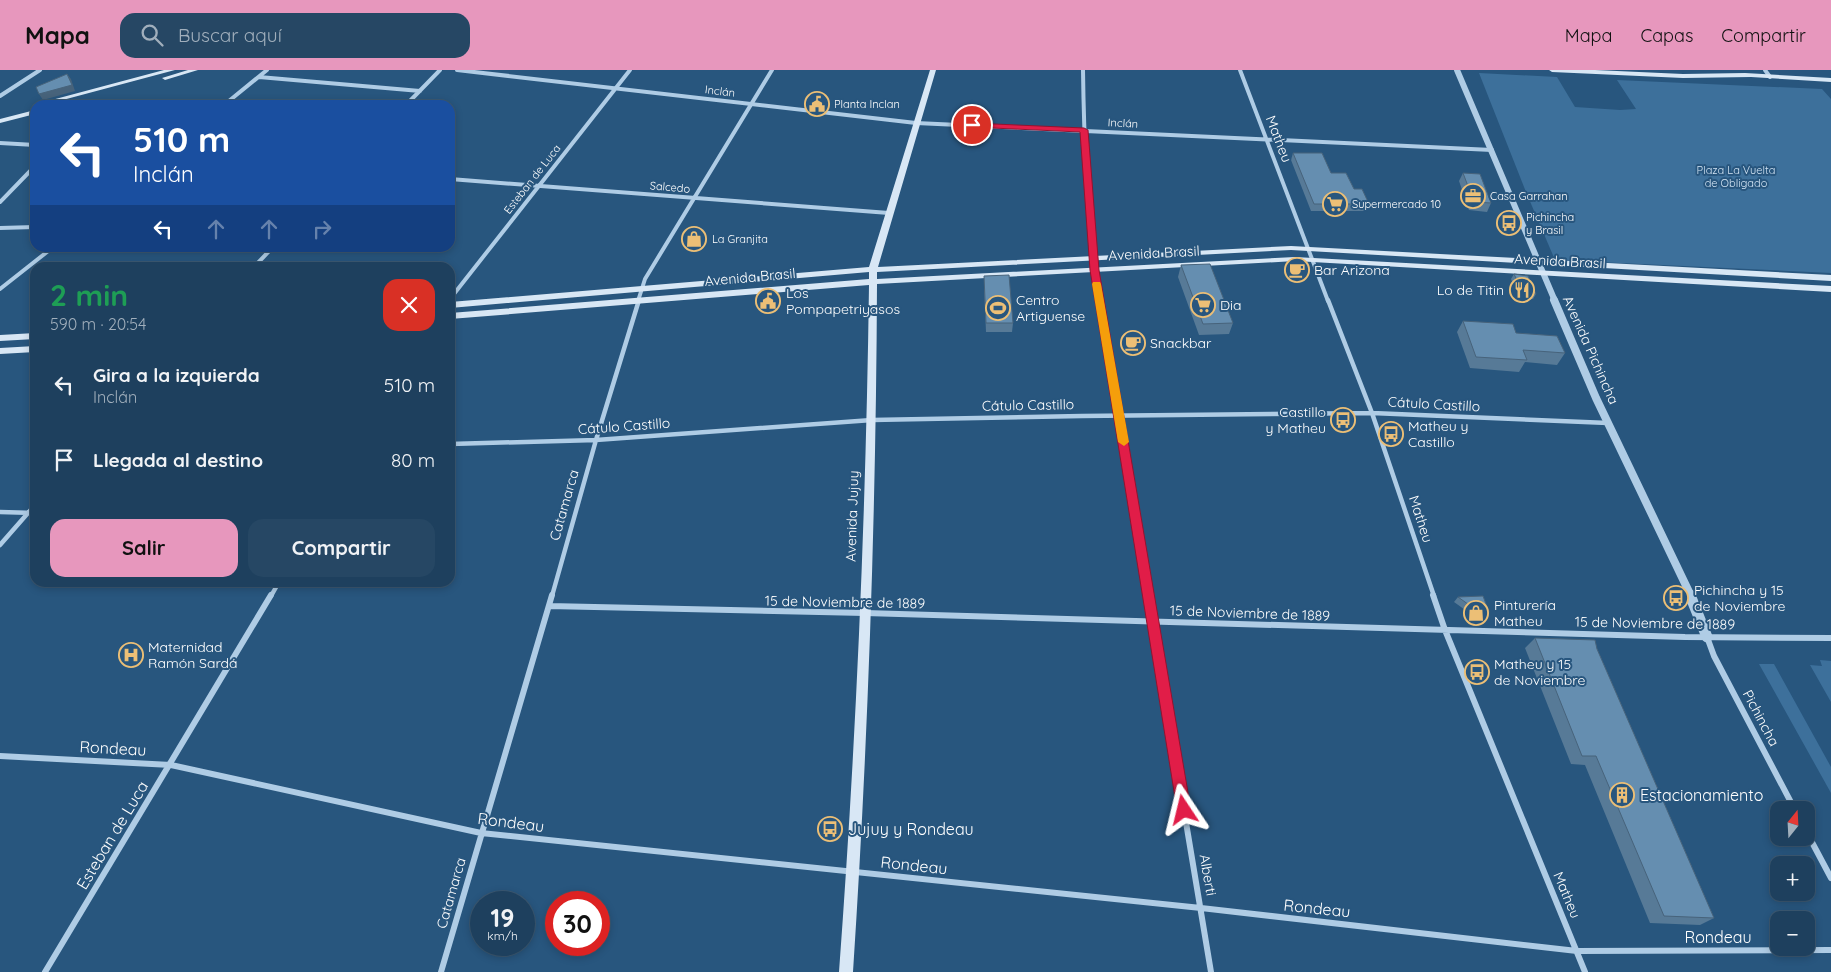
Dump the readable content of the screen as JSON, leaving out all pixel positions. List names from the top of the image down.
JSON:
{
  "streets": {
    "main road": ["Avenida Brasil", "Avenida Jujuy"],
    "street": [
      "Inclán",
      "Matheu",
      "Esteban de Luca",
      "Salcedo",
      "Avenida Pichincha",
      "Cátulo Castillo",
      "Catamarca",
      "15 de Noviembre de 1889",
      "Pichincha",
      "Rondeau",
      "Alberti"
    ]
  },
  "crossings": [
    ["Inclán", "Matheu"],
    ["Inclán", "Esteban de Luca"],
    ["Inclán", "Avenida Pichincha"],
    ["Inclán", "Catamarca"],
    ["Inclán", "Avenida Jujuy"],
    ["Inclán", "Alberti"],
    ["Matheu", "Avenida Brasil"],
    ["Matheu", "Cátulo Castillo"],
    ["Matheu", "15 de Noviembre de 1889"],
    ["Matheu", "Rondeau"],
    ["Esteban de Luca", "Salcedo"],
    ["Esteban de Luca", "Rondeau"],
    ["Salcedo", "Catamarca"],
    ["Salcedo", "Avenida Jujuy"],
    ["Avenida Brasil", "Avenida Pichincha"],
    ["Avenida Brasil", "Catamarca"],
    ["Avenida Brasil", "Avenida Jujuy"],
    ["Avenida Brasil", "Alberti"],
    ["Avenida Pichincha", "Cátulo Castillo"],
    ["Avenida Pichincha", "15 de Noviembre de 1889"],
    ["Avenida Pichincha", "Pichincha"],
    ["Cátulo Castillo", "Catamarca"],
    ["Cátulo Castillo", "Avenida Jujuy"],
    ["Cátulo Castillo", "Alberti"],
    ["Catamarca", "15 de Noviembre de 1889"],
    ["Catamarca", "Rondeau"],
    ["Avenida Jujuy", "15 de Noviembre de 1889"],
    ["Avenida Jujuy", "Rondeau"],
    ["15 de Noviembre de 1889", "Pichincha"],
    ["15 de Noviembre de 1889", "Alberti"],
    ["Rondeau", "Alberti"]
  ],
  "parks": ["Plaza La Vuelta de Obligado"],
  "places": {
    "public building": ["Planta Inclan", "Los Pompapetriyasos"],
    "office": ["Casa Garrahan"],
    "supermarket": ["Supermercado 10", "Dia"],
    "bus stop": [
      "Pichincha y Brasil",
      "Castillo y Matheu",
      "Matheu y Castillo",
      "Pichincha y 15 de Noviembre",
      "Matheu y 15 de Noviembre",
      "Jujuy y Rondeau"
    ],
    "shop": ["La Granjita", "Pinturería Matheu"],
    "cafe": ["Bar Arizona", "Snackbar"],
    "restaurant": ["Lo de Titin"],
    "sports": ["Centro Artiguense"],
    "hospital": ["Maternidad Ramón Sardá"],
    "building": ["Estacionamiento"]
  },
  "north": "top",
  "page": {
    "header": "Mapa",
    "search": "Buscar aquí",
    "nav": ["Mapa", "Capas", "Compartir"],
    "turn": ["510 m", "Inclán"],
    "heading": ["2 min", "590 m · 20:54"],
    "list": [
      {
        "name": "Gira a la izquierda",
        "note": "Inclán",
        "value": "510 m"
      },
      {
        "name": "Llegada al destino",
        "value": "80 m"
      }
    ],
    "buttons": ["Salir", "Compartir"],
    "map_buttons": ["+", "−"],
    "speed": "19 km/h",
    "limit": "30"
  }
}
